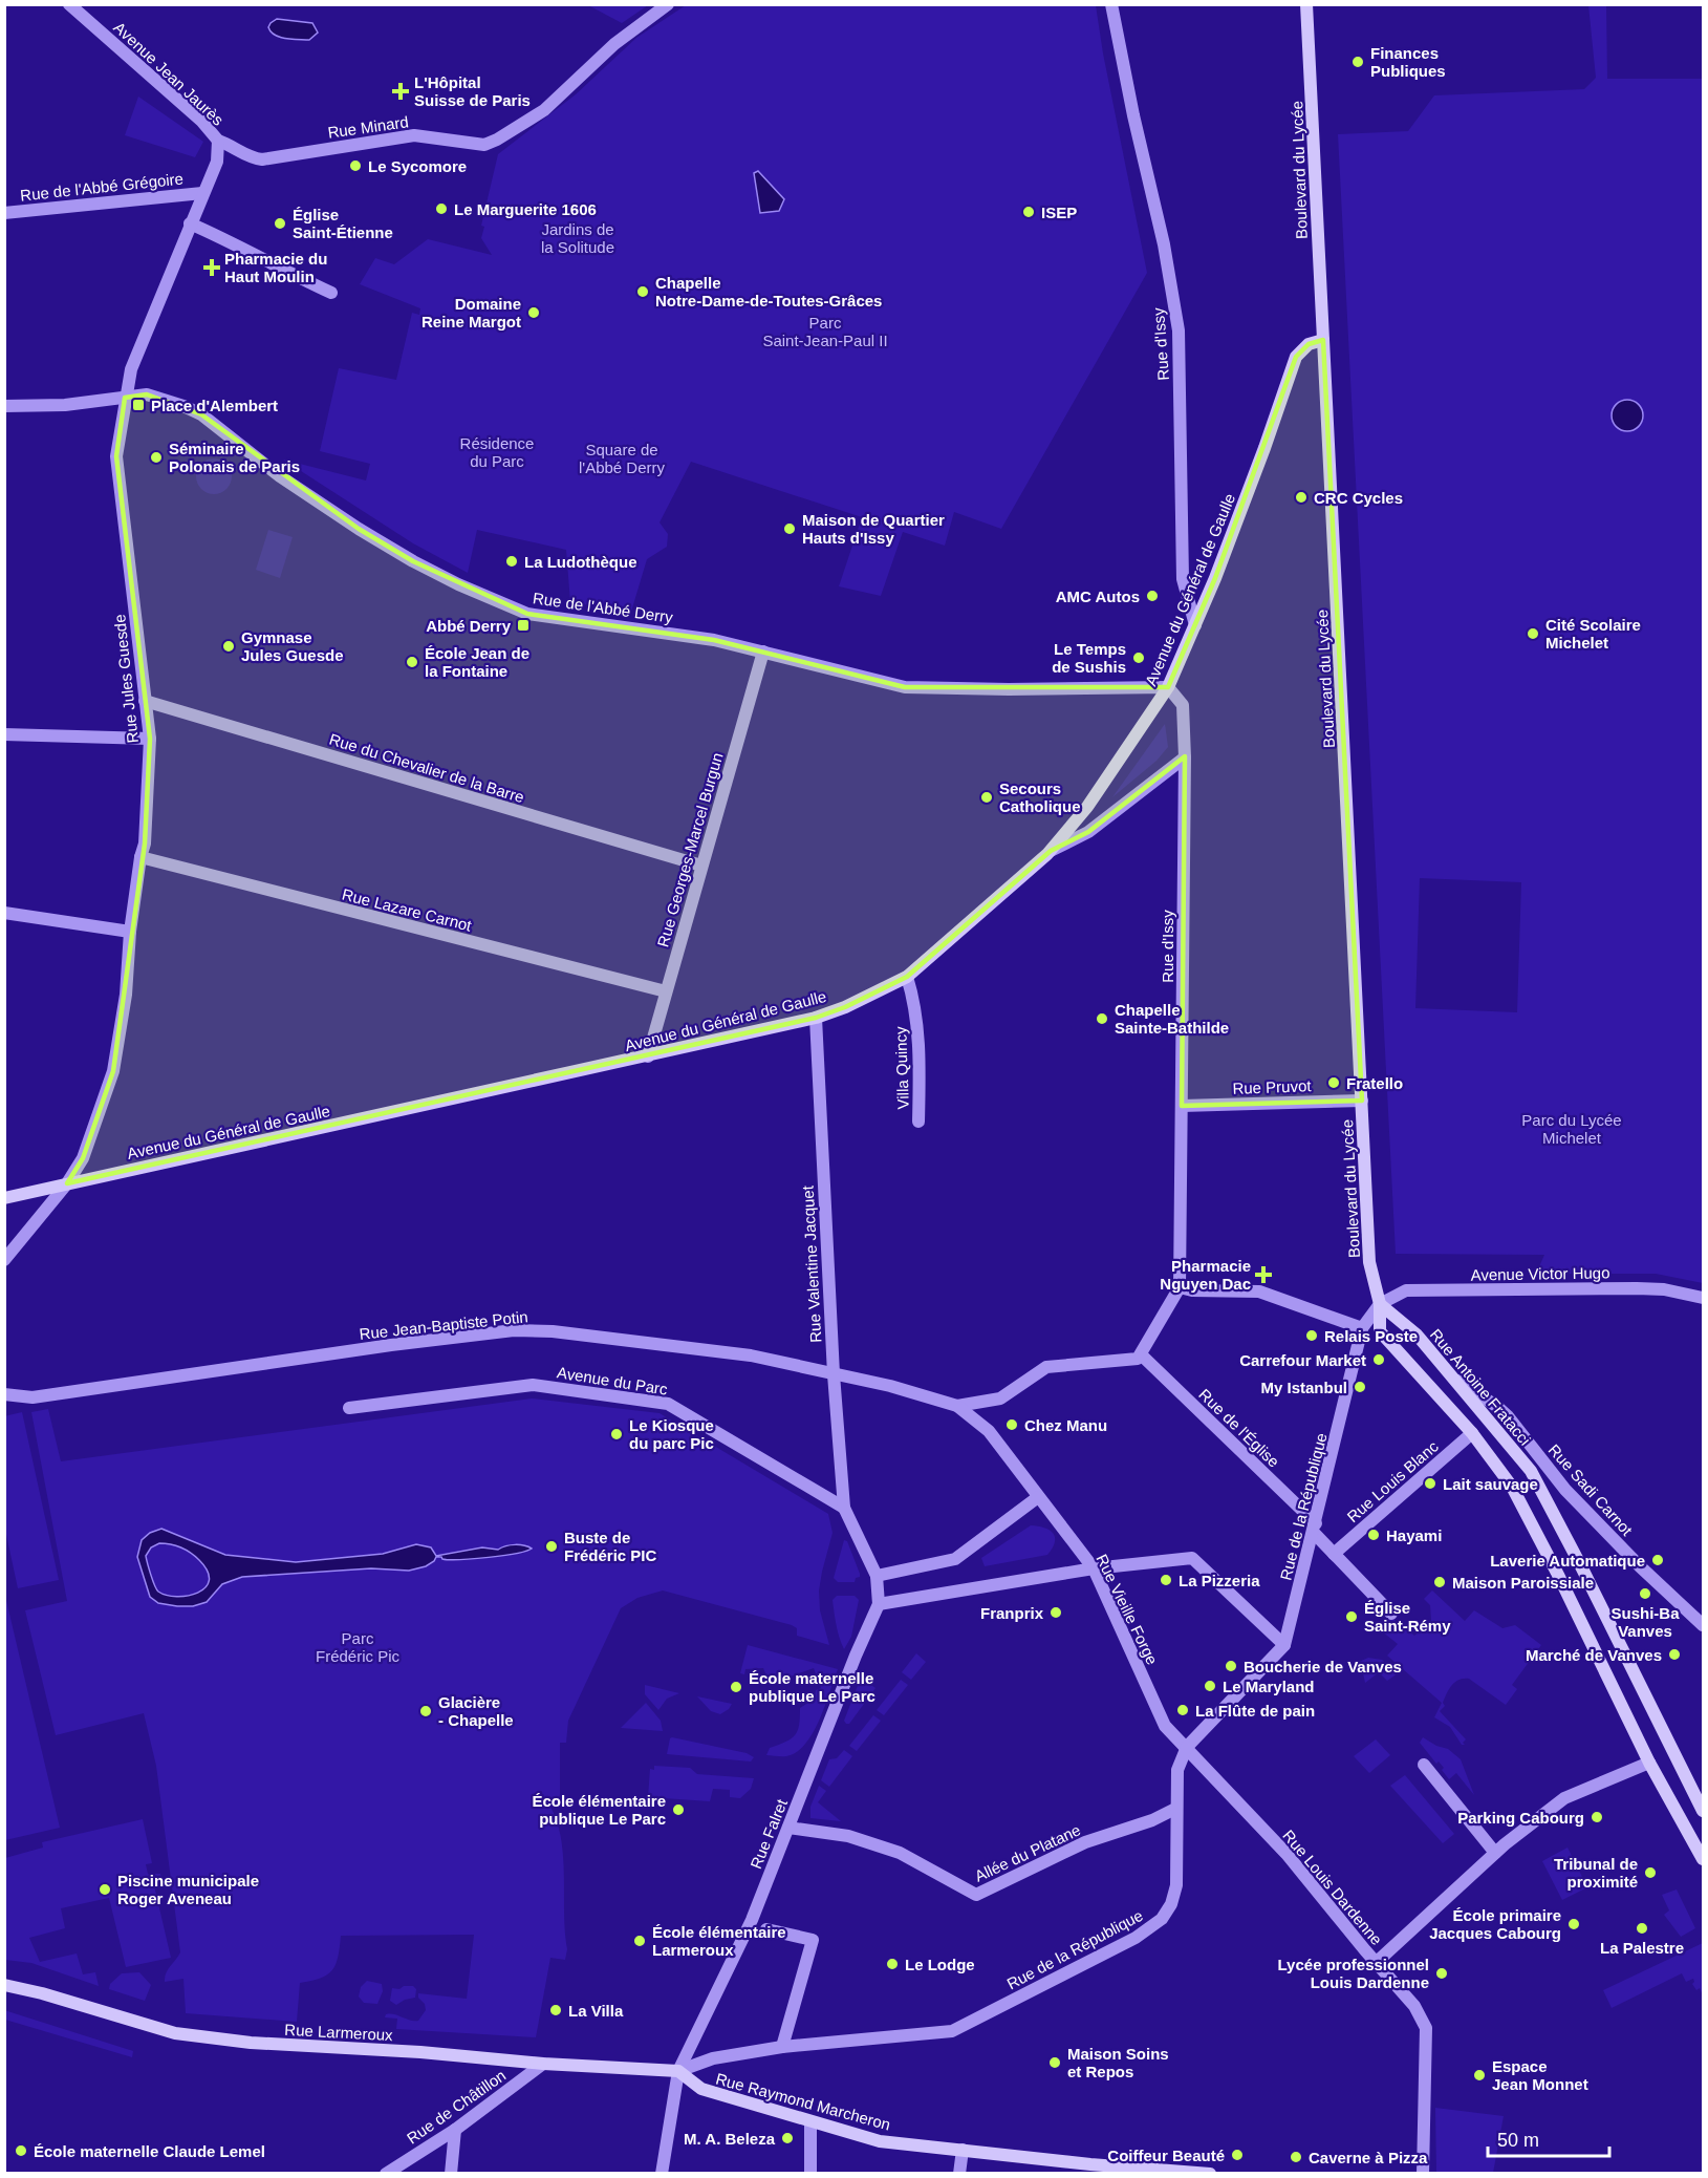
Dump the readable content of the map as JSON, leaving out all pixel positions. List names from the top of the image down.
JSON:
{
  "streets": {
    "main road": [
      "Boulevard du Lycée",
      "Avenue du Général de Gaulle",
      "Rue Antoine Fratacci",
      "Rue Larmeroux",
      "Rue Raymond Marcheron"
    ],
    "street": [
      "Avenue Jean Jaurès",
      "Rue Minard",
      "Rue de l'Abbé Grégoire",
      "Rue d'Issy",
      "Rue de l'Abbé Derry",
      "Rue Jules Guesde",
      "Rue du Chevalier de la Barre",
      "Rue Georges-Marcel Burgun",
      "Rue Lazare Carnot",
      "Villa Quincy",
      "Rue Pruvot",
      "Rue Valentine Jacquet",
      "Avenue Victor Hugo",
      "Rue Jean-Baptiste Potin",
      "Avenue du Parc",
      "Rue de l'Église",
      "Rue Louis Blanc",
      "Rue Sadi Carnot",
      "Rue de la République",
      "Rue Vieille Forge",
      "Rue Falret",
      "Allée du Platane",
      "Rue Louis Dardenne",
      "Rue de Châtillon"
    ]
  },
  "crossings": [
    ["Avenue Jean Jaurès", "Rue Minard"],
    ["Avenue Jean Jaurès", "Rue Jules Guesde"],
    ["Rue Minard", "Rue Jules Guesde"],
    ["Boulevard du Lycée", "Avenue du Général de Gaulle"],
    ["Boulevard du Lycée", "Rue Pruvot"],
    ["Boulevard du Lycée", "Avenue Victor Hugo"],
    ["Boulevard du Lycée", "Rue Antoine Fratacci"],
    ["Boulevard du Lycée", "Rue de la République"],
    ["Rue de l'Abbé Grégoire", "Rue Jules Guesde"],
    ["Rue d'Issy", "Avenue du Général de Gaulle"],
    ["Rue d'Issy", "Rue de l'Abbé Derry"],
    ["Rue d'Issy", "Rue Pruvot"],
    ["Avenue du Général de Gaulle", "Rue de l'Abbé Derry"],
    ["Avenue du Général de Gaulle", "Rue Jules Guesde"],
    ["Avenue du Général de Gaulle", "Rue Georges-Marcel Burgun"],
    ["Avenue du Général de Gaulle", "Villa Quincy"],
    ["Avenue du Général de Gaulle", "Rue Valentine Jacquet"],
    ["Rue de l'Abbé Derry", "Rue Jules Guesde"],
    ["Rue de l'Abbé Derry", "Rue Georges-Marcel Burgun"],
    ["Rue Jules Guesde", "Rue du Chevalier de la Barre"],
    ["Rue Jules Guesde", "Rue Lazare Carnot"],
    ["Rue du Chevalier de la Barre", "Rue Georges-Marcel Burgun"],
    ["Rue Georges-Marcel Burgun", "Rue Lazare Carnot"],
    ["Rue Valentine Jacquet", "Rue Jean-Baptiste Potin"],
    ["Rue Valentine Jacquet", "Avenue du Parc"],
    ["Avenue Victor Hugo", "Rue Antoine Fratacci"],
    ["Avenue Victor Hugo", "Rue de la République"],
    ["Rue Jean-Baptiste Potin", "Rue Vieille Forge"],
    ["Rue Antoine Fratacci", "Rue Sadi Carnot"],
    ["Rue Antoine Fratacci", "Rue de la République"],
    ["Rue de l'Église", "Rue Louis Blanc"],
    ["Rue de l'Église", "Rue de la République"],
    ["Rue de la République", "Rue Vieille Forge"],
    ["Rue de la République", "Rue Falret"],
    ["Rue de la République", "Allée du Platane"],
    ["Rue de la République", "Rue Louis Dardenne"],
    ["Rue de la République", "Rue Larmeroux"],
    ["Rue de la République", "Rue Raymond Marcheron"],
    ["Rue Vieille Forge", "Rue Louis Dardenne"],
    ["Rue Falret", "Allée du Platane"],
    ["Rue Falret", "Rue Larmeroux"],
    ["Rue Falret", "Rue Raymond Marcheron"],
    ["Rue Larmeroux", "Rue Raymond Marcheron"],
    ["Rue Larmeroux", "Rue de Châtillon"]
  ],
  "parks": [
    "Jardins de la Solitude",
    "Parc Saint-Jean-Paul II",
    "Résidence du Parc",
    "Square de l'Abbé Derry",
    "Parc du Lycée Michelet",
    "Parc Frédéric Pic"
  ],
  "places": {
    "other": [
      "Finances Publiques",
      "Le Sycomore",
      "Le Marguerite 1606",
      "ISEP",
      "Église Saint-Étienne",
      "Chapelle Notre-Dame-de-Toutes-Grâces",
      "Domaine Reine Margot",
      "Séminaire Polonais de Paris",
      "CRC Cycles",
      "Maison de Quartier Hauts d'Issy",
      "La Ludothèque",
      "AMC Autos",
      "Cité Scolaire Michelet",
      "Gymnase Jules Guesde",
      "Le Temps de Sushis",
      "École Jean de la Fontaine",
      "Secours Catholique",
      "Chapelle Sainte-Bathilde",
      "Fratello",
      "Relais Poste",
      "Carrefour Market",
      "My Istanbul",
      "Chez Manu",
      "Le Kiosque du parc Pic",
      "Lait sauvage",
      "Hayami",
      "Buste de Frédéric PIC",
      "Laverie Automatique",
      "La Pizzeria",
      "Maison Paroissiale",
      "Sushi-Ba Vanves",
      "Franprix",
      "Église Saint-Rémy",
      "Marché de Vanves",
      "Boucherie de Vanves",
      "Le Maryland",
      "École maternelle publique Le Parc",
      "La Flûte de pain",
      "Glacière - Chapelle",
      "École élémentaire publique Le Parc",
      "Parking Cabourg",
      "Tribunal de proximité",
      "Piscine municipale Roger Aveneau",
      "École primaire Jacques Cabourg",
      "La Palestre",
      "École élémentaire Larmeroux",
      "Le Lodge",
      "Lycée professionnel Louis Dardenne",
      "La Villa",
      "Maison Soins et Repos",
      "Espace Jean Monnet",
      "M. A. Beleza",
      "École maternelle Claude Lemel",
      "Coiffeur Beauté",
      "Caverne à Pizza"
    ],
    "health": ["L'Hôpital Suisse de Paris", "Pharmacie du Haut Moulin", "Pharmacie Nguyen Dac"],
    "transit": ["Place d'Alembert", "Abbé Derry"]
  },
  "scale_bar": "50 m"
}
